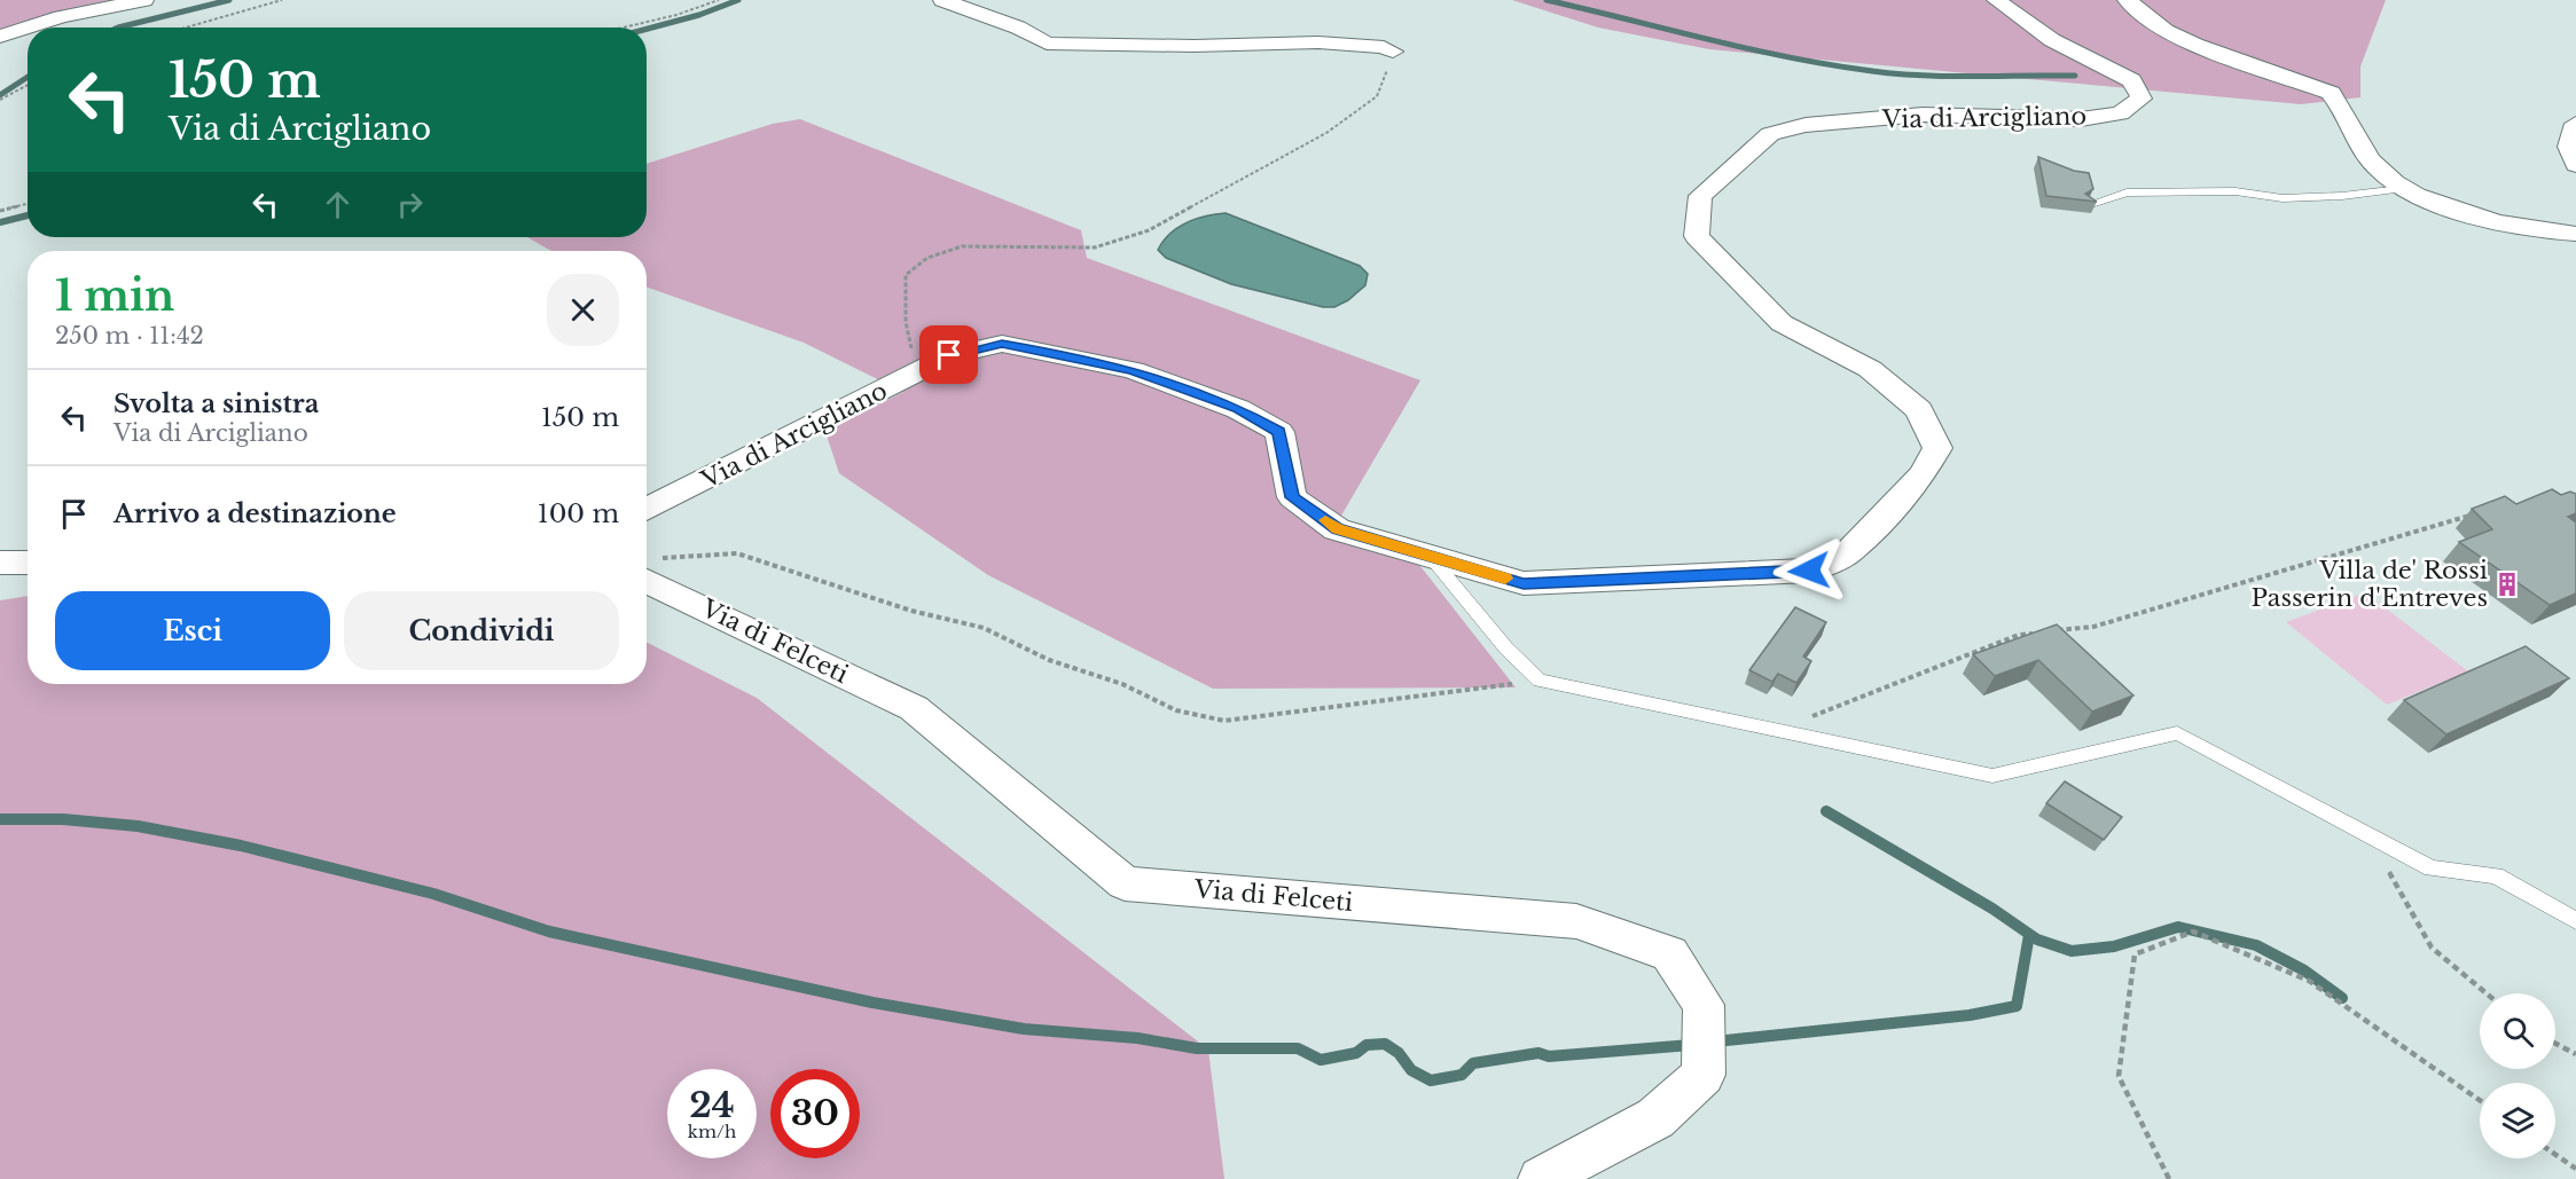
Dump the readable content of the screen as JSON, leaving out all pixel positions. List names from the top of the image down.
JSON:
{
  "streets": {
    "street": ["Via di Arcigliano", "Via di Felceti"]
  },
  "places": {
    "building": ["Villa de' Rossi Passerin d'Entreves"]
  },
  "page": {
    "turn": ["150 m", "Via di Arcigliano"],
    "heading": ["1 min", "250 m · 11:42"],
    "list": [
      {
        "name": "Svolta a sinistra",
        "note": "Via di Arcigliano",
        "value": "150 m"
      },
      {
        "name": "Arrivo a destinazione",
        "value": "100 m"
      }
    ],
    "buttons": ["Esci", "Condividi"],
    "speed": "24 km/h",
    "limit": "30"
  }
}
